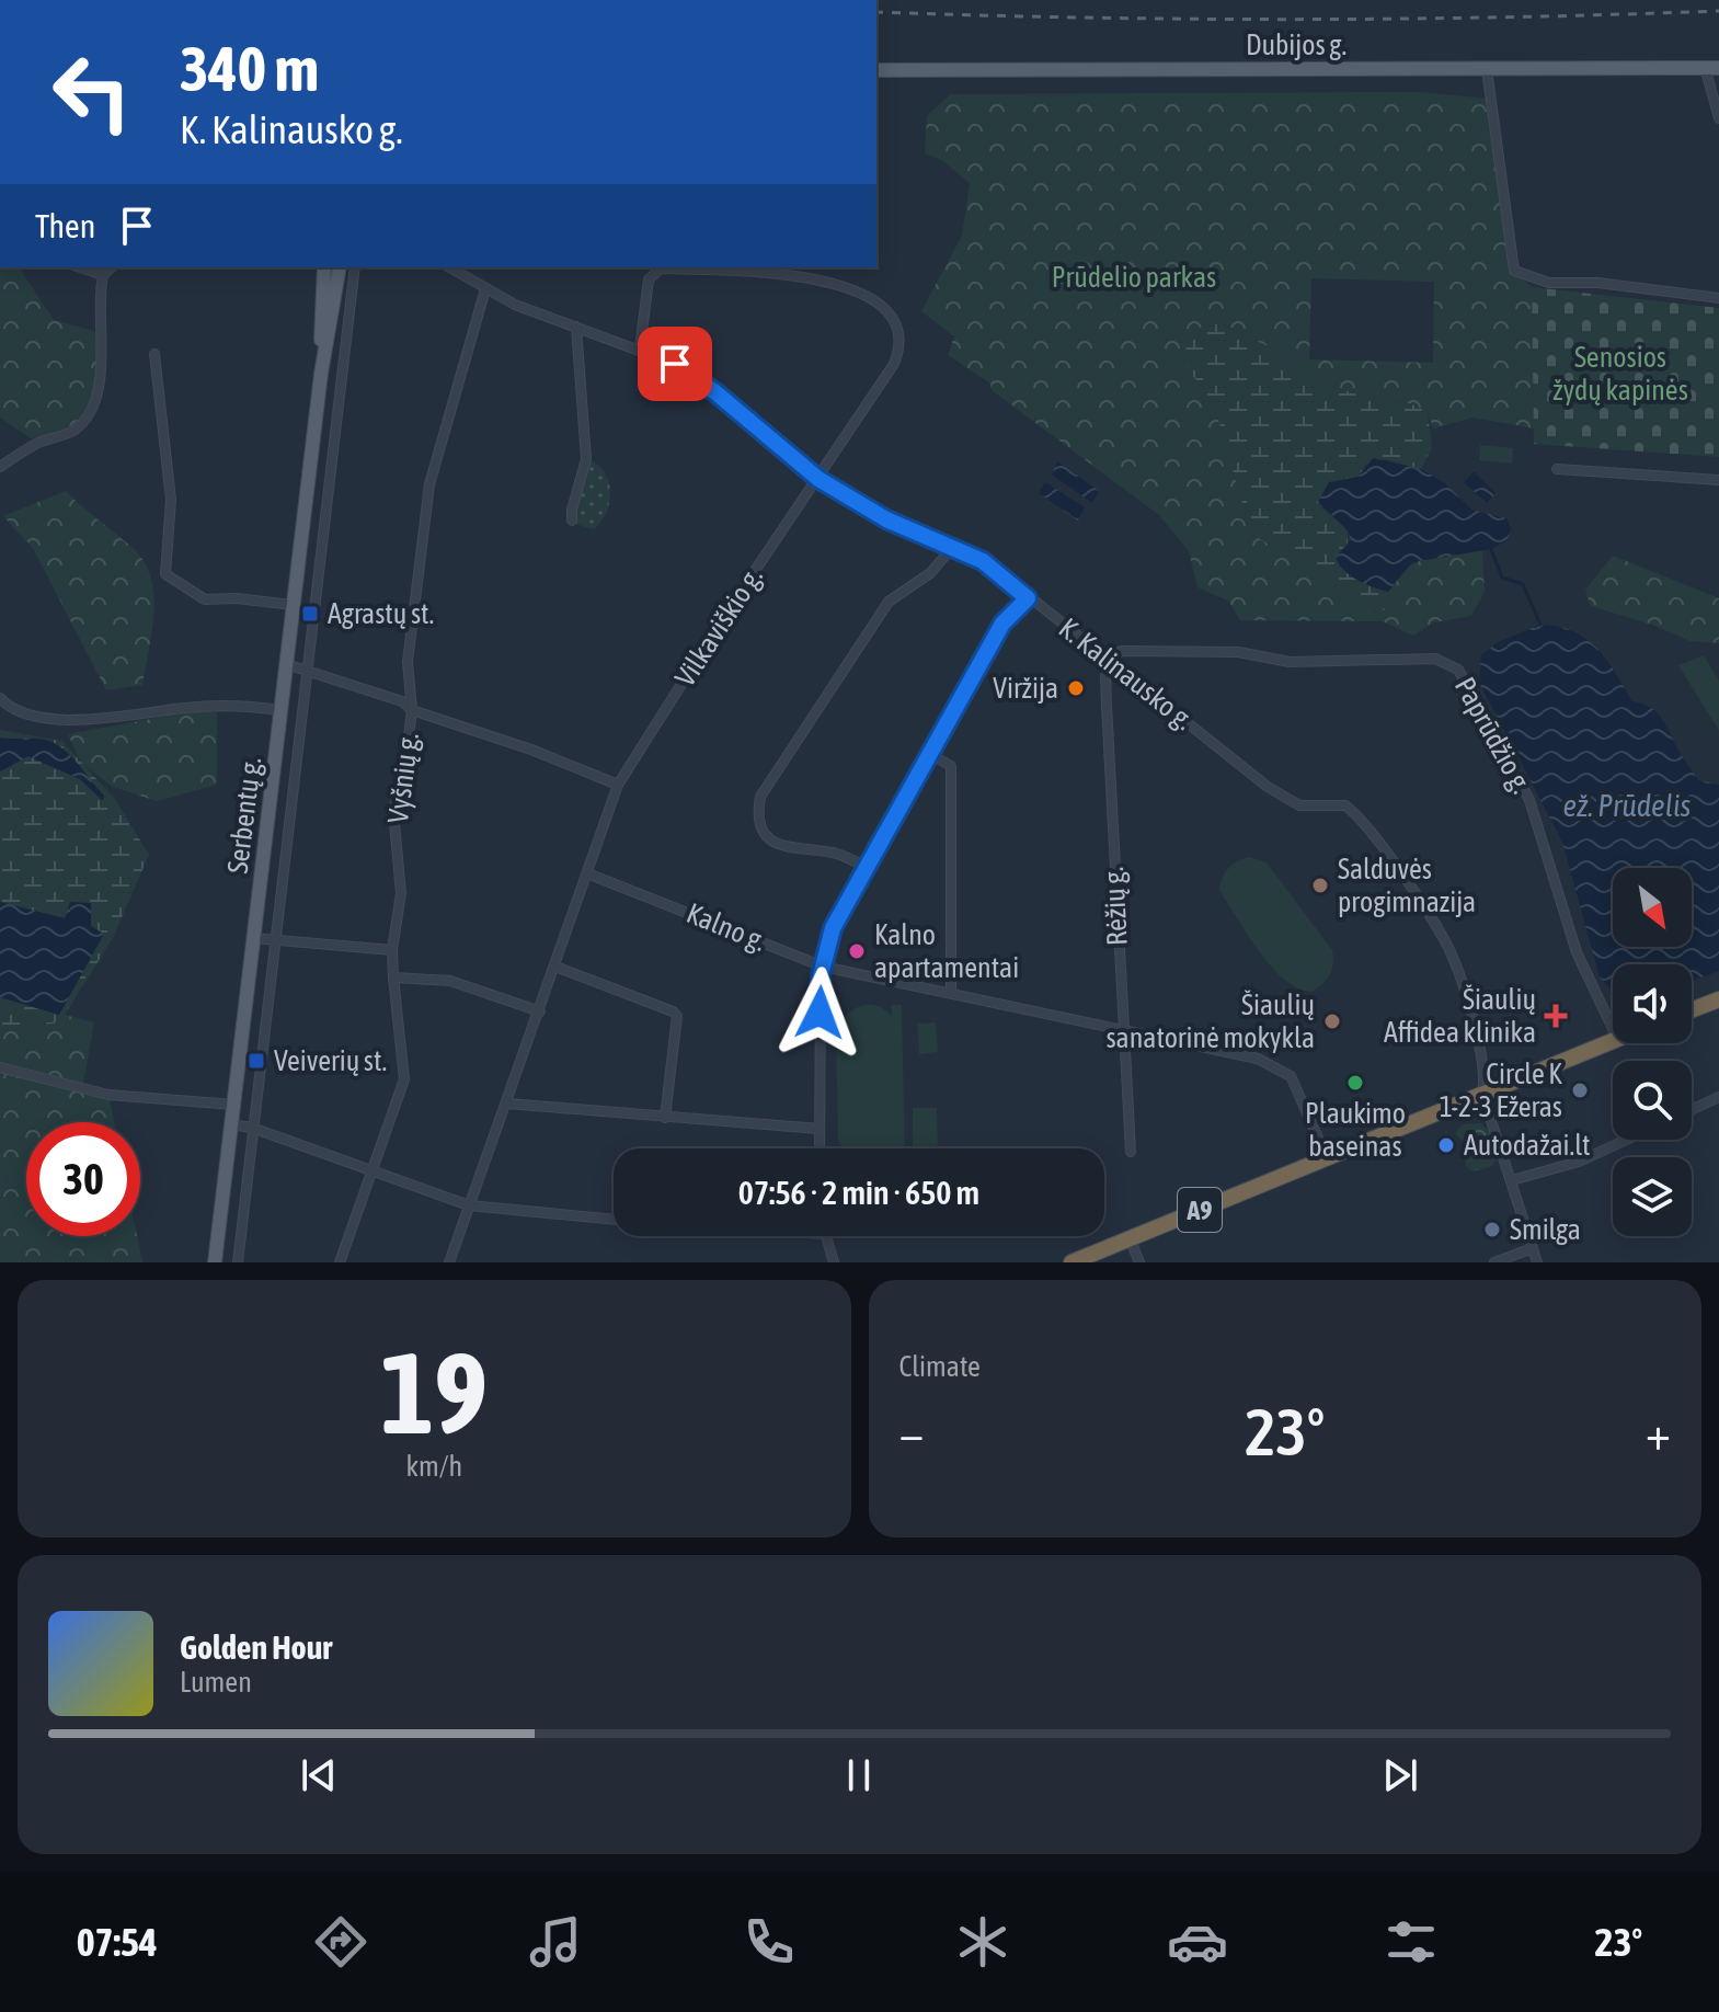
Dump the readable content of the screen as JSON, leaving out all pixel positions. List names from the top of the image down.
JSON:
{
  "streets": {
    "highway": ["A9"],
    "main road": ["Dubijos g.", "Serbentų g."],
    "street": [
      "Vilkaviškio g.",
      "K. Kalinausko g.",
      "Paprūdžio g.",
      "Vyšnių g.",
      "Rėžių g.",
      "Kalno g."
    ]
  },
  "crossings": [
    ["Vilkaviškio g.", "K. Kalinausko g."],
    ["Vilkaviškio g.", "Kalno g."],
    ["K. Kalinausko g.", "Paprūdžio g."],
    ["K. Kalinausko g.", "Vyšnių g."],
    ["K. Kalinausko g.", "Rėžių g."],
    ["K. Kalinausko g.", "A9"],
    ["Paprūdžio g.", "Rėžių g."],
    ["Rėžių g.", "Kalno g."],
    ["Kalno g.", "A9"]
  ],
  "water": ["ež. Prūdelis"],
  "parks": ["Prūdelio parkas", "Senosios žydų kapinės"],
  "places": {
    "transit": ["Agrastų st.", "Veiverių st."],
    "other": [
      "Viržija",
      "Salduvės progimnazija",
      "Kalno apartamentai",
      "Šiaulių sanatorinė mokykla",
      "Plaukimo baseinas",
      "Circle K 1-2-3 Ežeras",
      "Autodažai.lt",
      "Smilga"
    ],
    "health": ["Šiaulių Affidea klinika"]
  },
  "north": "bottom right",
  "page": {
    "turn": ["340 m", "K. Kalinausko g."],
    "then": "Then",
    "limit": "30",
    "trip": "07:56 · 2 min · 650 m",
    "tile": [
      ["19", "km/h"],
      "Climate"
    ],
    "heat": ["−", "23°", "+"],
    "song": ["Golden Hour", "Lumen"],
    "tabs": ["07:54", "23°"]
  }
}
